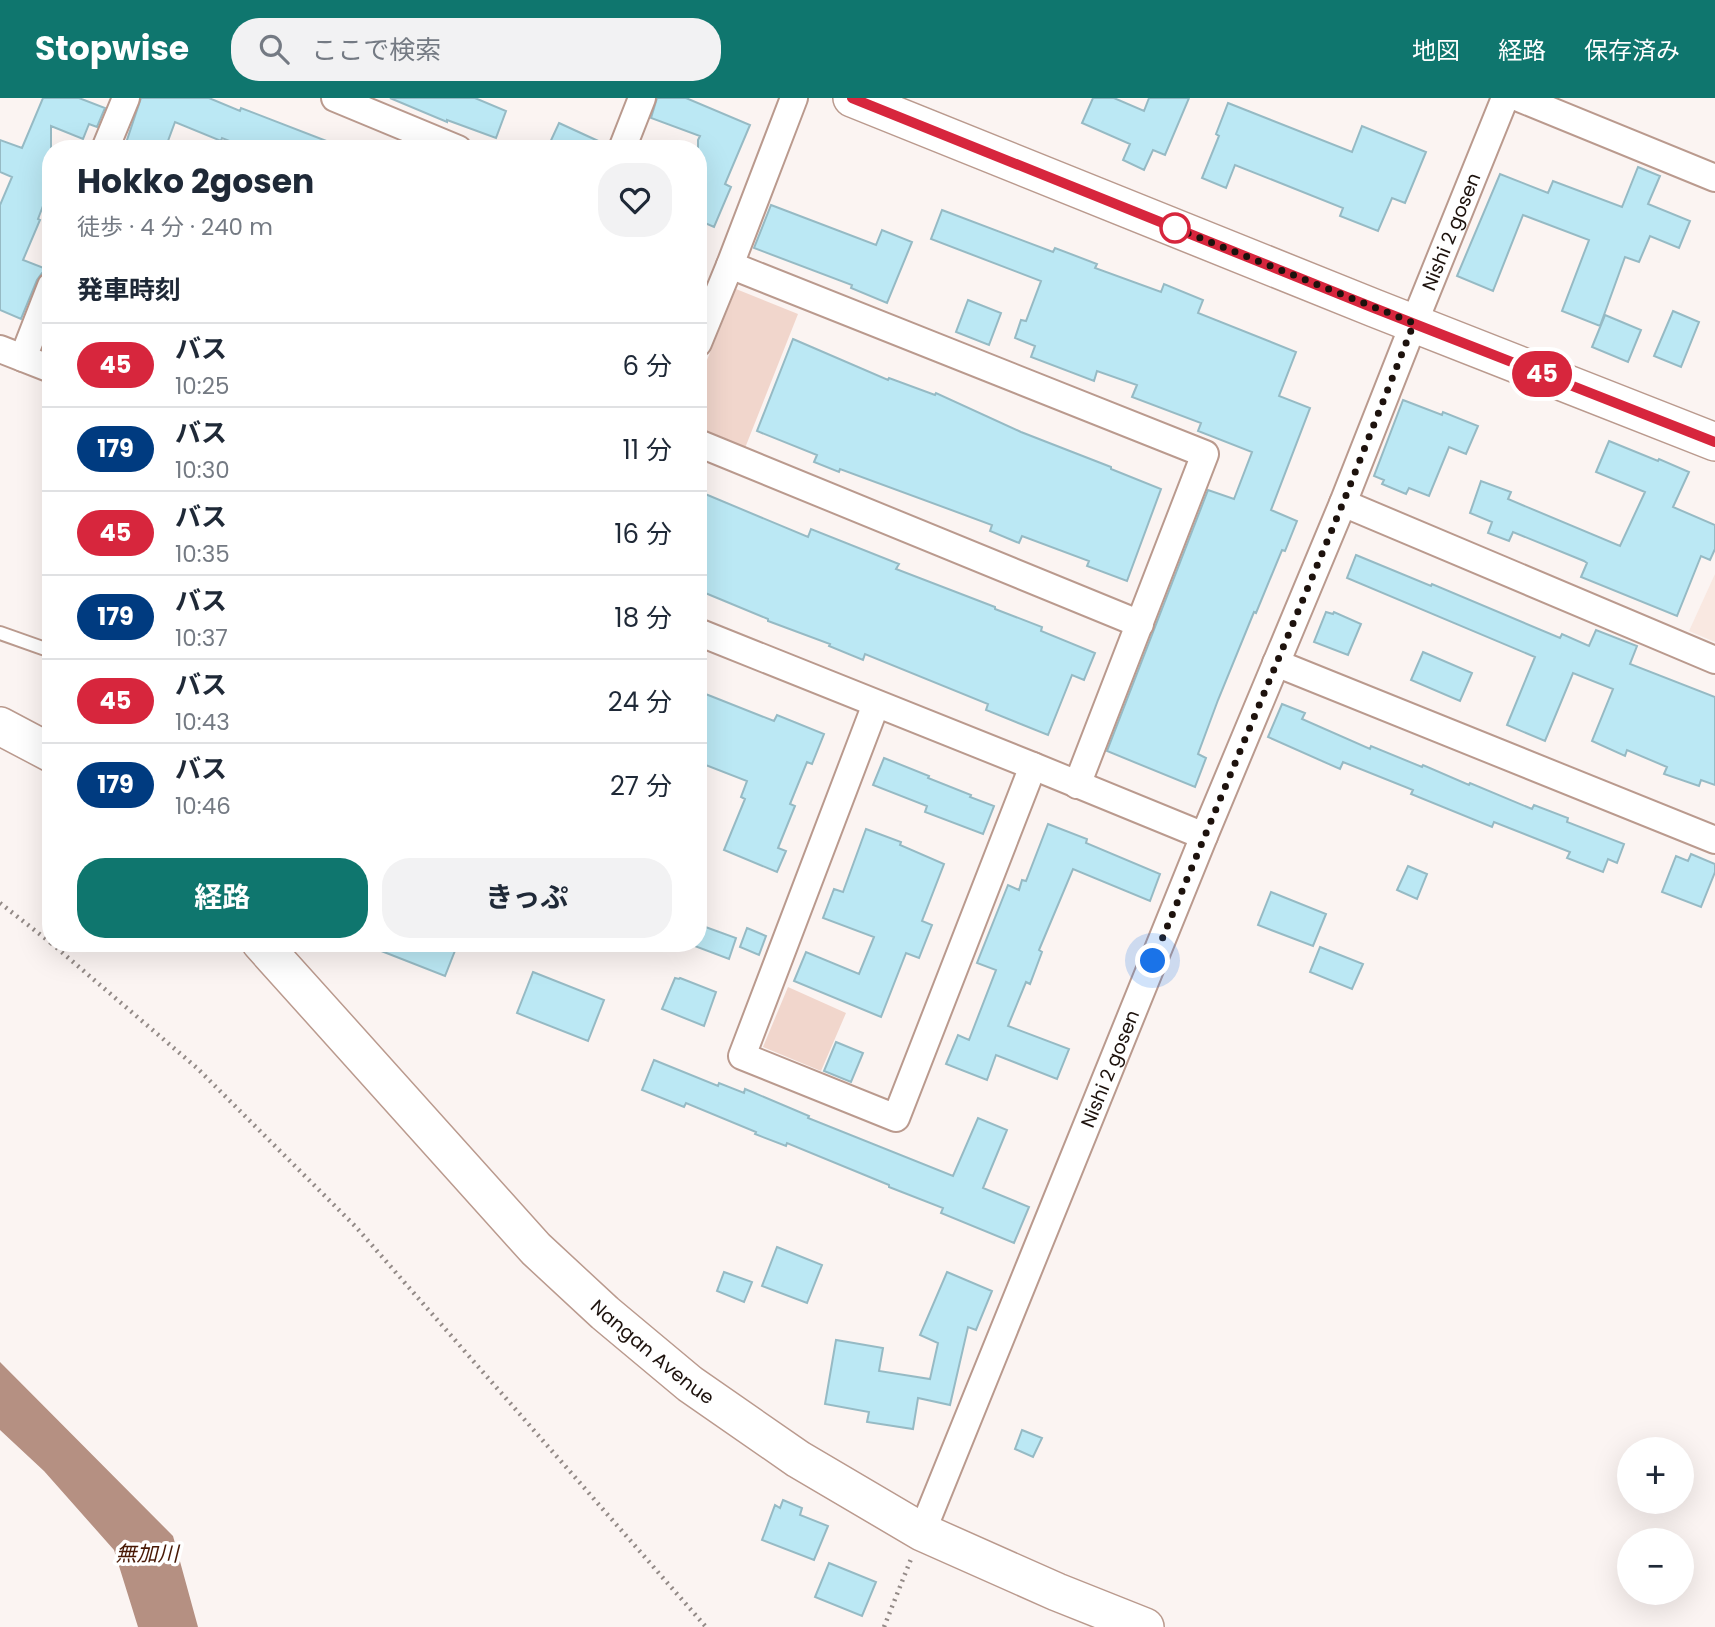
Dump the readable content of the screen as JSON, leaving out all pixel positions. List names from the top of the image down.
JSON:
{
  "streets": {
    "main road": ["Nangan Avenue"],
    "street": ["Nishi 2 gosen"]
  },
  "crossings": [
    ["Nishi 2 gosen", "Nangan Avenue"]
  ],
  "water": ["無加川"],
  "lines": ["bus line 45"],
  "page": {
    "header": "Stopwise",
    "search": "ここで検索",
    "nav": ["地図", "経路", "保存済み"],
    "on_map": "45",
    "heading": [
      ["Hokko 2gosen", "徒歩 · 4 分 · 240 m"],
      "発車時刻"
    ],
    "list": [
      {
        "mark": "45",
        "name": "バス",
        "note": "10:25",
        "value": "6 分"
      },
      {
        "mark": "179",
        "name": "バス",
        "note": "10:30",
        "value": "11 分"
      },
      {
        "mark": "45",
        "name": "バス",
        "note": "10:35",
        "value": "16 分"
      },
      {
        "mark": "179",
        "name": "バス",
        "note": "10:37",
        "value": "18 分"
      },
      {
        "mark": "45",
        "name": "バス",
        "note": "10:43",
        "value": "24 分"
      },
      {
        "mark": "179",
        "name": "バス",
        "note": "10:46",
        "value": "27 分"
      }
    ],
    "buttons": ["経路", "きっぷ"],
    "map_buttons": ["+", "−"]
  }
}
